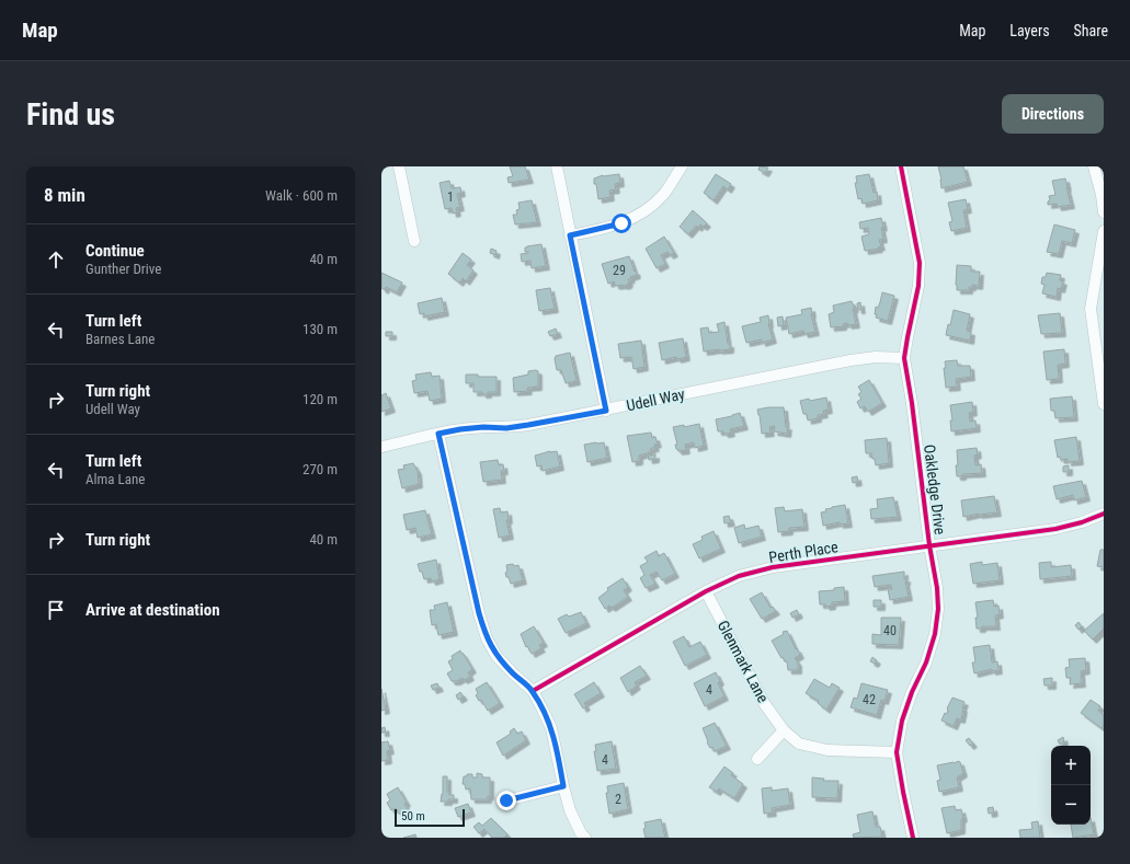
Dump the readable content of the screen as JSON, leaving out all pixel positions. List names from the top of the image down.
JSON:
{
  "streets": {
    "street": [
      "Udell Way",
      "Oakledge Drive",
      "Perth Place",
      "Glenmark Lane"
    ]
  },
  "crossings": [
    ["Udell Way", "Oakledge Drive"],
    ["Oakledge Drive", "Perth Place"],
    ["Oakledge Drive", "Glenmark Lane"],
    ["Perth Place", "Glenmark Lane"]
  ],
  "house_numbers": [
    "1",
    "29",
    "40",
    "4",
    "42",
    "4",
    "2"
  ],
  "scale_bar": "50 m",
  "page": {
    "header": "Map",
    "nav": ["Map", "Layers", "Share"],
    "buttons": "Directions",
    "title": "Find us",
    "heading": ["8 min", "Walk · 600 m"],
    "list": [
      ["Continue", "Gunther Drive", "40 m"],
      ["Turn left", "Barnes Lane", "130 m"],
      ["Turn right", "Udell Way", "120 m"],
      ["Turn left", "Alma Lane", "270 m"],
      ["Turn right", "40 m"],
      "Arrive at destination"
    ],
    "map_buttons": ["+", "−"],
    "scale": "50 m"
  }
}
